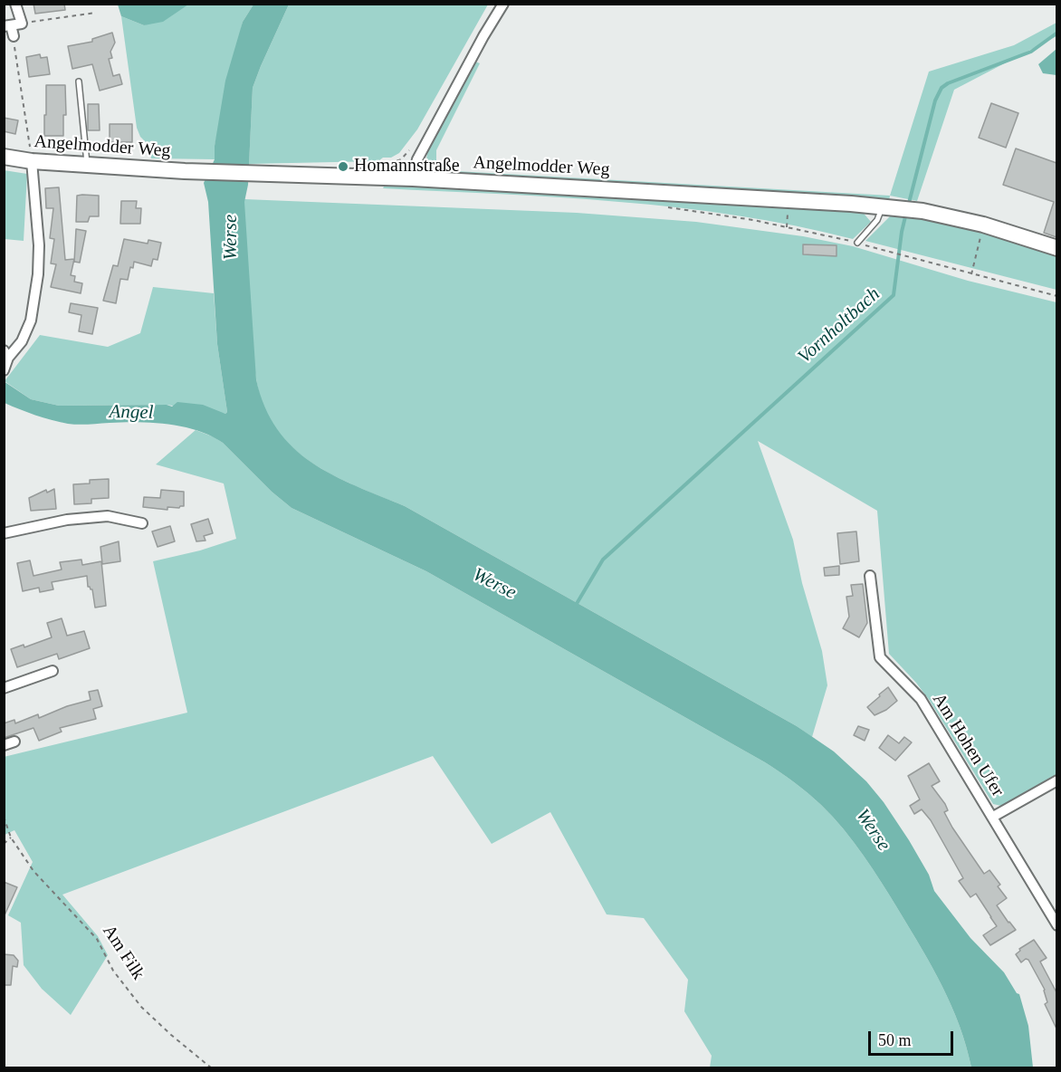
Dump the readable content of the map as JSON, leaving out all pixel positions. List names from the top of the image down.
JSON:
{
  "streets": {
    "street": ["Angelmodder Weg", "Am Hohen Ufer"],
    "path": ["Am Filk"]
  },
  "water": ["Werse", "Vornholtbach", "Angel"],
  "places": ["Homannstraße"],
  "scale_bar": "50 m"
}
